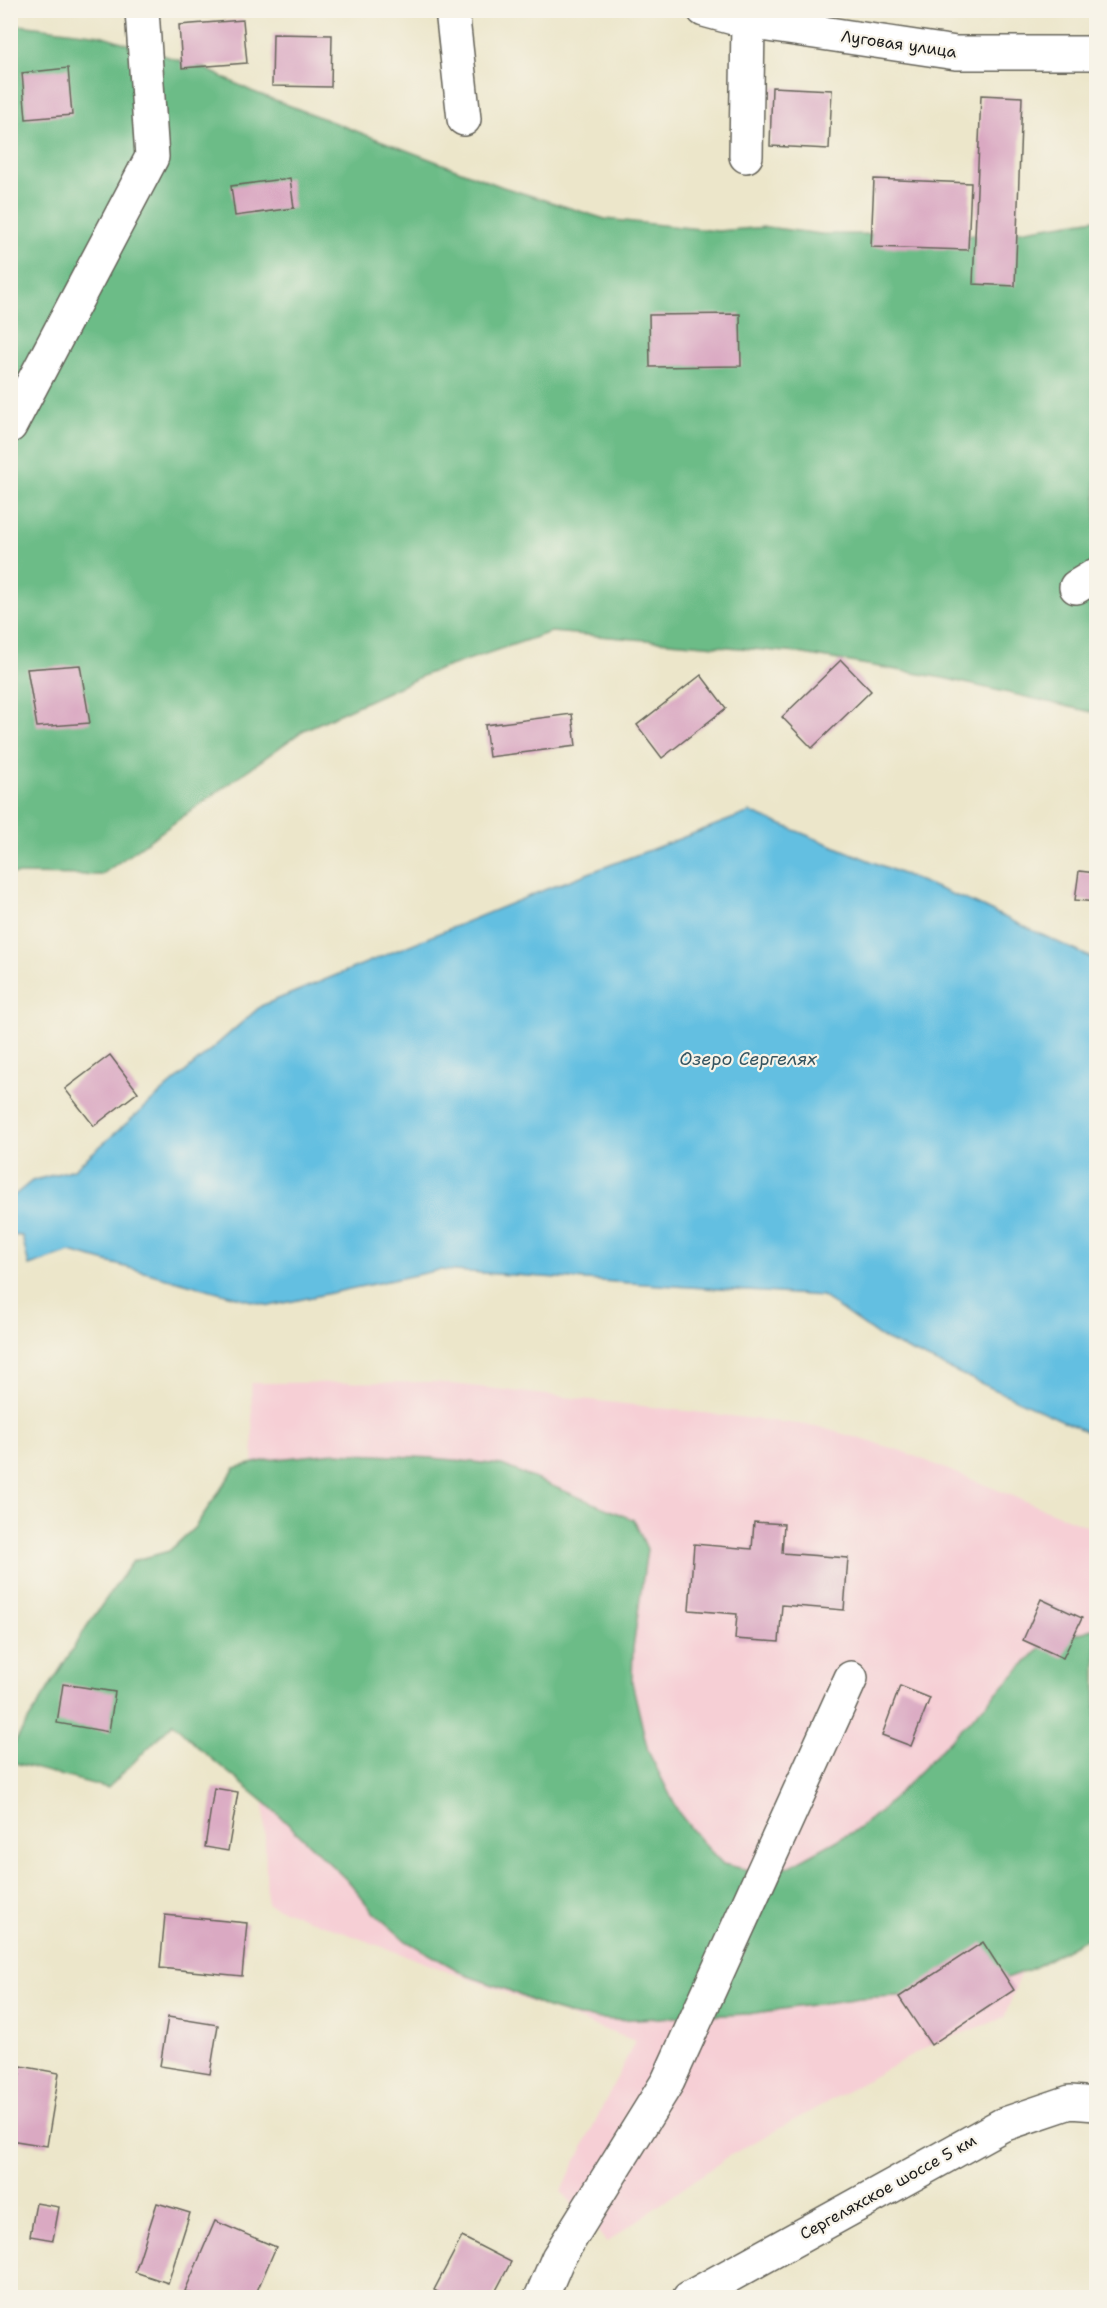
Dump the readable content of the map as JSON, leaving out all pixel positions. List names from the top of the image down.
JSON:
{
  "streets": {
    "street": ["Луговая улица", "Сергеляхское шоссе 5 км"]
  },
  "water": ["Озеро Сергелях"]
}
